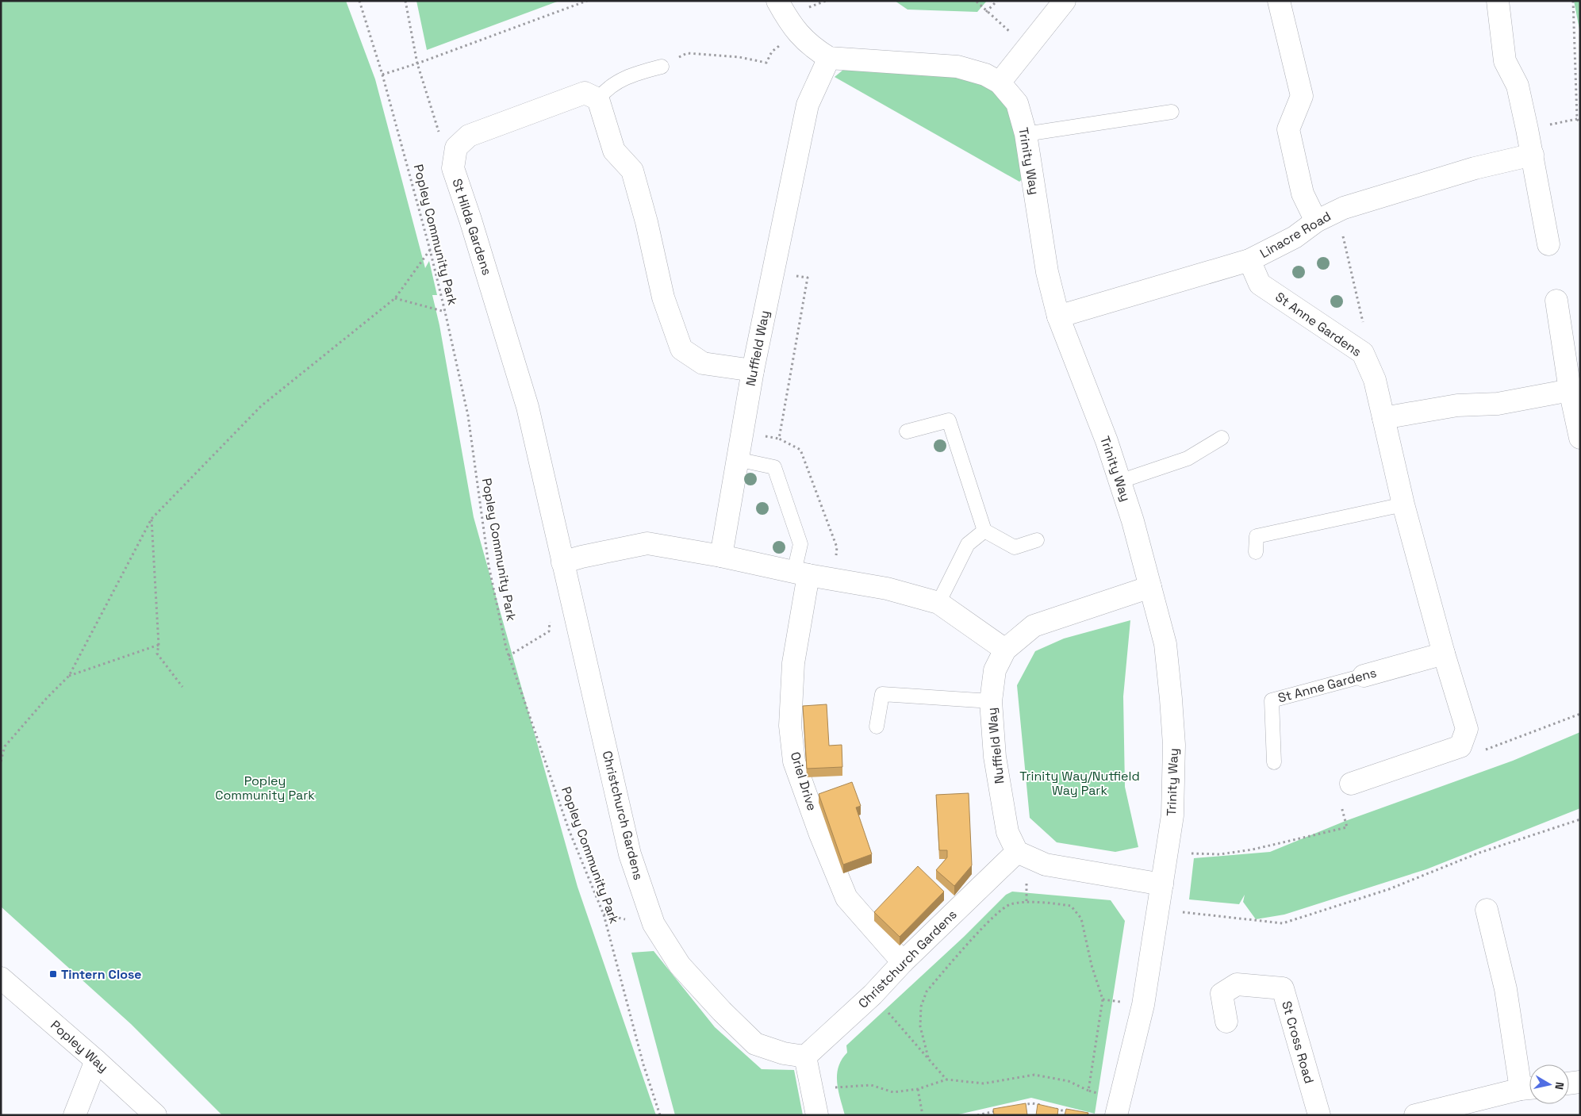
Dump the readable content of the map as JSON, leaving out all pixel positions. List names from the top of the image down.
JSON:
{
  "streets": {
    "street": [
      "Trinity Way",
      "St Hilda Gardens",
      "Linacre Road",
      "St Anne Gardens",
      "Nuffield Way",
      "Oriel Drive",
      "Christchurch Gardens",
      "St Cross Road",
      "Popley Way"
    ],
    "path": ["Popley Community Park"]
  },
  "crossings": [
    ["Trinity Way", "Linacre Road"],
    ["Trinity Way", "Nuffield Way"],
    ["St Hilda Gardens", "Christchurch Gardens"],
    ["Linacre Road", "St Anne Gardens"],
    ["Nuffield Way", "Christchurch Gardens"],
    ["Oriel Drive", "Christchurch Gardens"]
  ],
  "parks": ["Trinity Way/Nutfield Way Park", "Popley Community Park"],
  "places": {
    "transit": ["Tintern Close"]
  },
  "north": "right"
}
